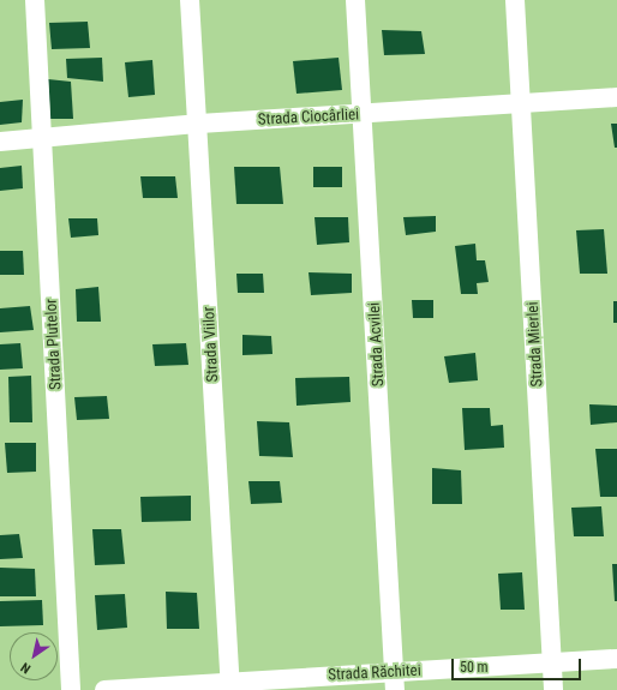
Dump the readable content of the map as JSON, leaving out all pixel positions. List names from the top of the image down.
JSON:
{
  "streets": {
    "street": [
      "Strada Ciocârliei",
      "Strada Plutelor",
      "Strada Viilor",
      "Strada Acvilei",
      "Strada Mierlei",
      "Strada Răchitei"
    ]
  },
  "crossings": [
    ["Strada Ciocârliei", "Strada Plutelor"],
    ["Strada Ciocârliei", "Strada Viilor"],
    ["Strada Ciocârliei", "Strada Acvilei"],
    ["Strada Ciocârliei", "Strada Mierlei"],
    ["Strada Viilor", "Strada Răchitei"],
    ["Strada Acvilei", "Strada Răchitei"],
    ["Strada Mierlei", "Strada Răchitei"]
  ],
  "scale_bar": "50 m",
  "north": "bottom left"
}
